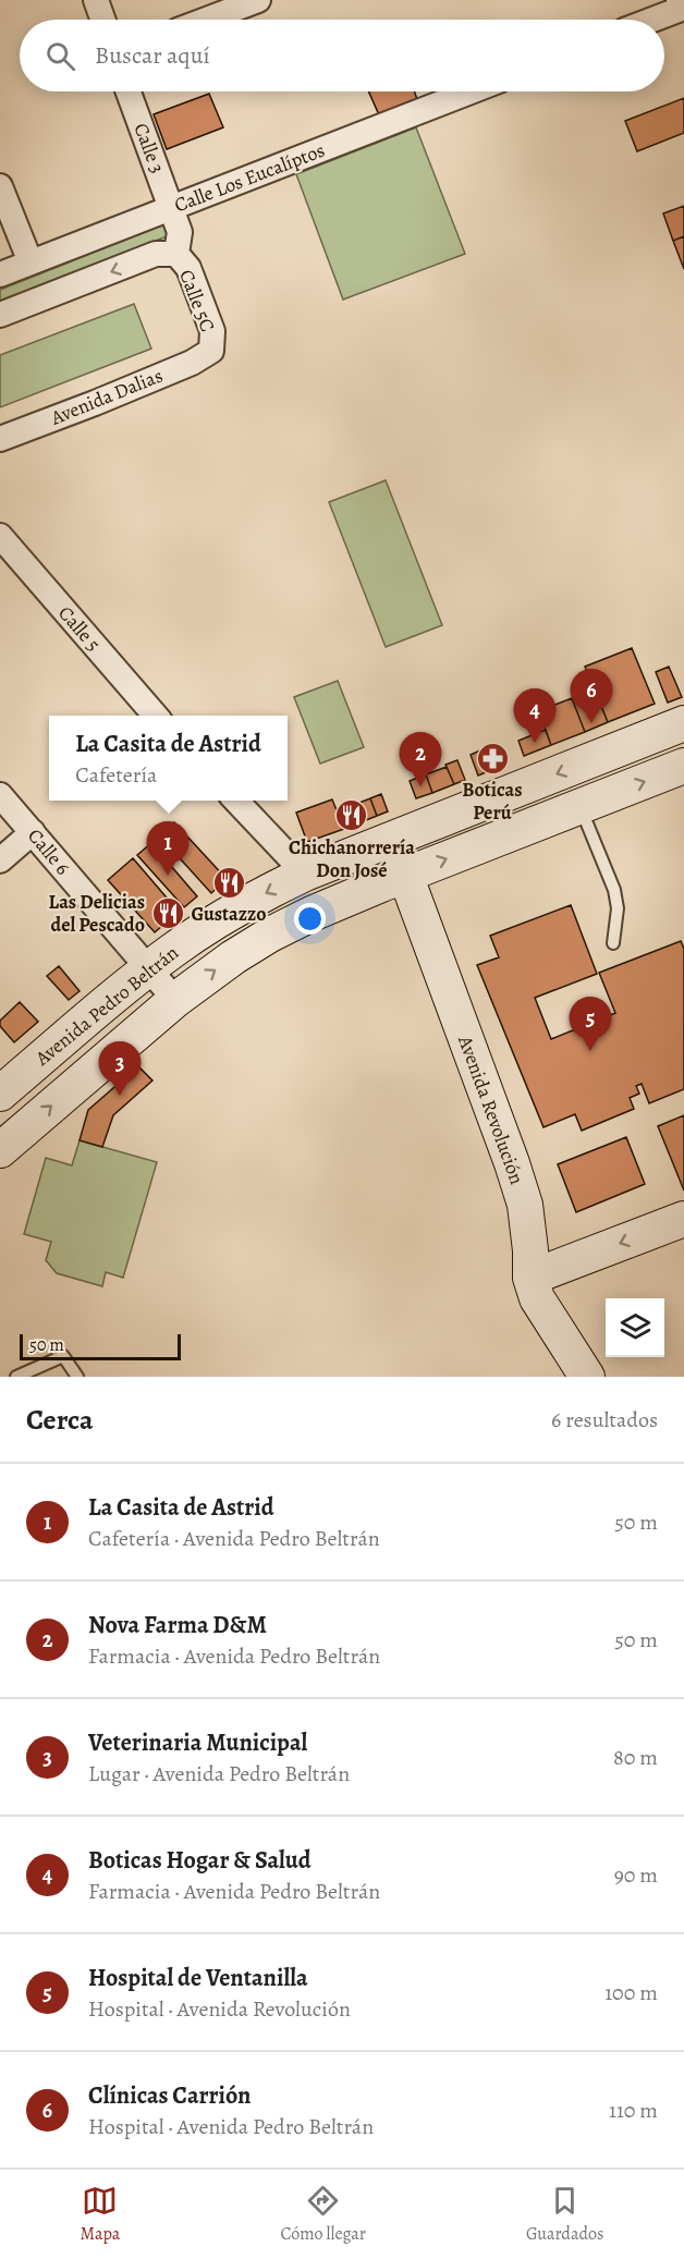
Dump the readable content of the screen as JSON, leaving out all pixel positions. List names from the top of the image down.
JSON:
{
  "streets": {
    "main road": ["Avenida Pedro Beltrán", "Avenida Revolución"],
    "street": [
      "Calle 3",
      "Calle Los Eucalíptos",
      "Calle 5C",
      "Avenida Dalias",
      "Calle 5",
      "Calle 6"
    ]
  },
  "crossings": [
    ["Calle 3", "Calle Los Eucalíptos"],
    ["Calle 3", "Calle 5C"],
    ["Calle 5C", "Avenida Dalias"],
    ["Calle 6", "Avenida Pedro Beltrán"],
    ["Avenida Pedro Beltrán", "Avenida Revolución"]
  ],
  "places": {
    "pharmacy": ["Boticas Perú"],
    "restaurant": ["Chichanorrería Don José", "Gustazzo", "Las Delicias del Pescado"]
  },
  "scale_bar": "50 m",
  "page": {
    "search": "Buscar aquí",
    "pins": [
      "6",
      "4",
      "2",
      "1",
      "5",
      "3"
    ],
    "popup": ["La Casita de Astrid", "Cafetería"],
    "scale": "50 m",
    "heading": ["Cerca", "6 resultados"],
    "list": [
      {
        "mark": "1",
        "name": "La Casita de Astrid",
        "note": "Cafetería · Avenida Pedro Beltrán",
        "value": "50 m"
      },
      {
        "mark": "2",
        "name": "Nova Farma D&M",
        "note": "Farmacia · Avenida Pedro Beltrán",
        "value": "50 m"
      },
      {
        "mark": "3",
        "name": "Veterinaria Municipal",
        "note": "Lugar · Avenida Pedro Beltrán",
        "value": "80 m"
      },
      {
        "mark": "4",
        "name": "Boticas Hogar & Salud",
        "note": "Farmacia · Avenida Pedro Beltrán",
        "value": "90 m"
      },
      {
        "mark": "5",
        "name": "Hospital de Ventanilla",
        "note": "Hospital · Avenida Revolución",
        "value": "100 m"
      },
      {
        "mark": "6",
        "name": "Clínicas Carrión",
        "note": "Hospital · Avenida Pedro Beltrán",
        "value": "110 m"
      }
    ],
    "nav": ["Mapa", "Cómo llegar", "Guardados"]
  }
}
